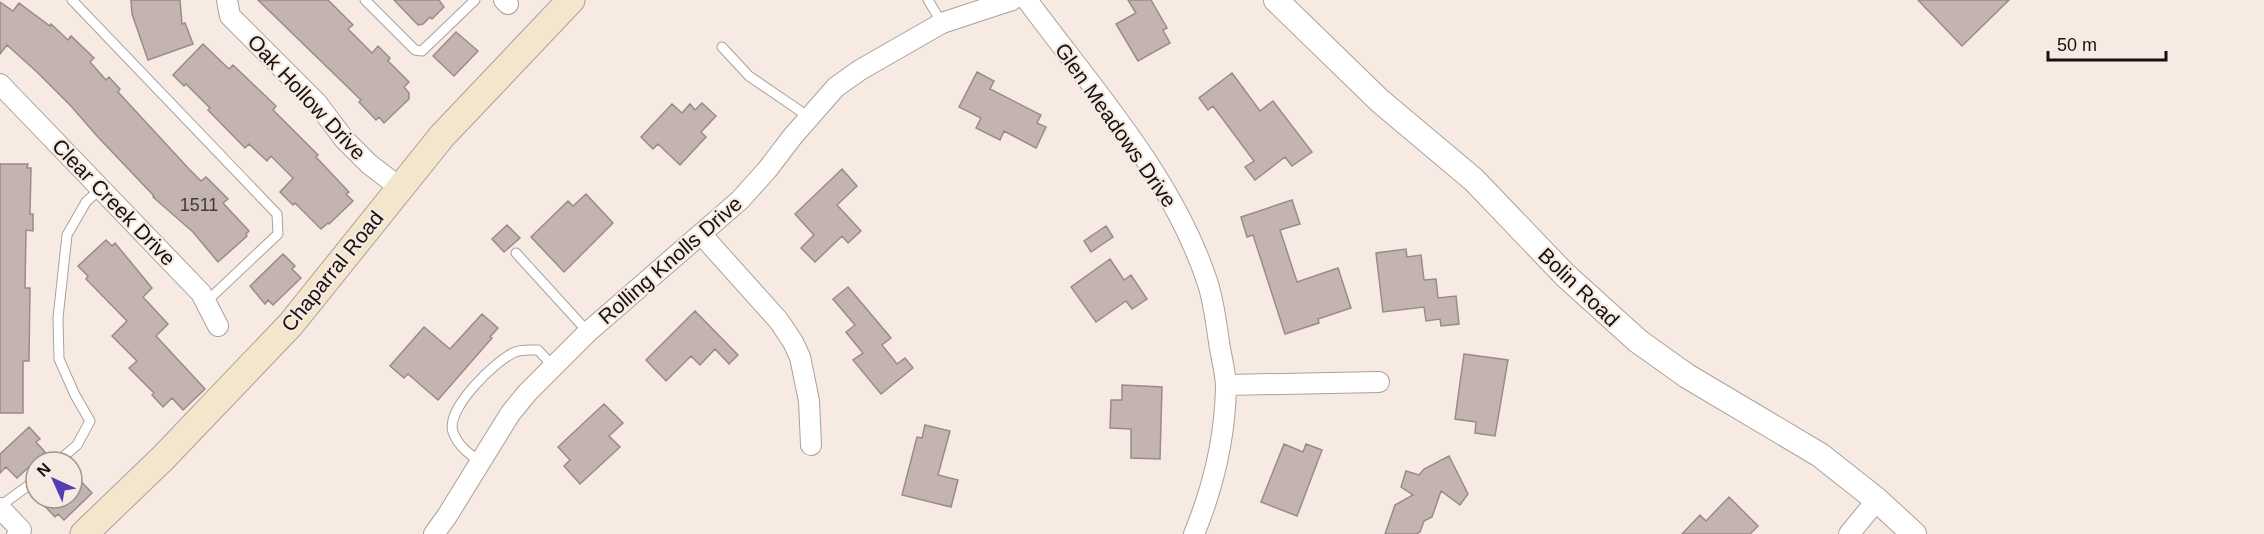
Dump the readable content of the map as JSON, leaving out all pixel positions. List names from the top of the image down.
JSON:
{
  "streets": {
    "main road": ["Chaparral Road"],
    "street": [
      "Oak Hollow Drive",
      "Glen Meadows Drive",
      "Clear Creek Drive",
      "Rolling Knolls Drive",
      "Bolin Road"
    ]
  },
  "crossings": [
    ["Oak Hollow Drive", "Chaparral Road"]
  ],
  "house_numbers": ["1511"],
  "scale_bar": "50 m",
  "north": "top left"
}
